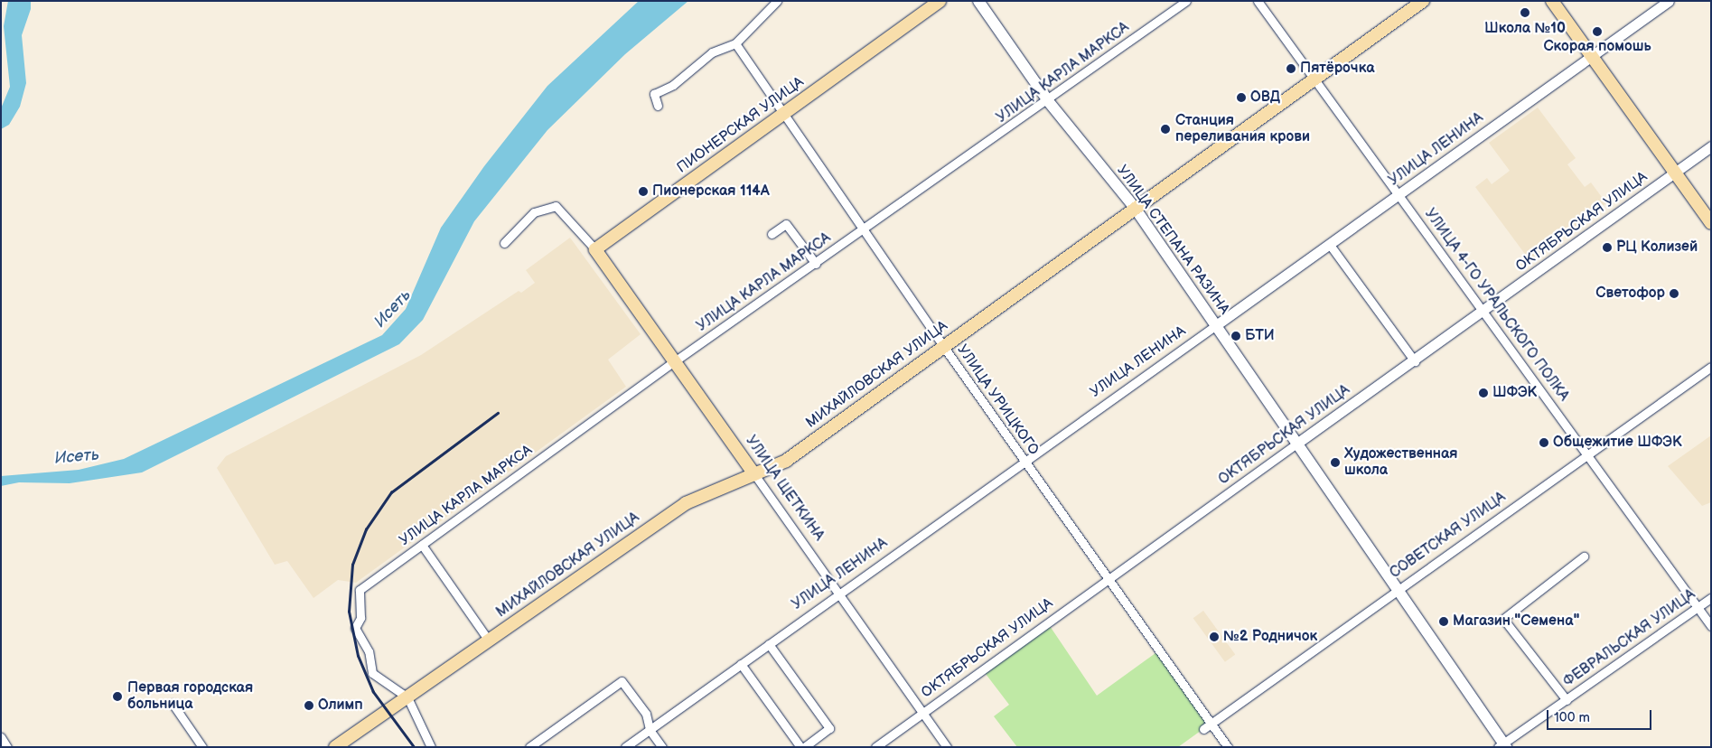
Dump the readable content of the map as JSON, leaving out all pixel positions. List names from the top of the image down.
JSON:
{
  "streets": {
    "main road": [
      "ПИОНЕРСКАЯ УЛИЦА",
      "УЛИЦА СТЕПАНА РАЗИНА",
      "МИХАЙЛОВСКАЯ УЛИЦА",
      "УЛИЦА ЩЕТКИНА"
    ],
    "street": [
      "УЛИЦА КАРЛА МАРКСА",
      "УЛИЦА ЛЕНИНА",
      "ОКТЯБРЬСКАЯ УЛИЦА",
      "УЛИЦА 4-ГО УРАЛЬСКОГО ПОЛКА",
      "УЛИЦА УРИЦКОГО",
      "СОВЕТСКАЯ УЛИЦА",
      "ФЕВРАЛЬСКАЯ УЛИЦА"
    ]
  },
  "crossings": [
    ["УЛИЦА КАРЛА МАРКСА", "УЛИЦА СТЕПАНА РАЗИНА"],
    ["УЛИЦА КАРЛА МАРКСА", "МИХАЙЛОВСКАЯ УЛИЦА"],
    ["УЛИЦА КАРЛА МАРКСА", "УЛИЦА УРИЦКОГО"],
    ["УЛИЦА КАРЛА МАРКСА", "УЛИЦА ЩЕТКИНА"],
    ["ПИОНЕРСКАЯ УЛИЦА", "УЛИЦА УРИЦКОГО"],
    ["ПИОНЕРСКАЯ УЛИЦА", "УЛИЦА ЩЕТКИНА"],
    ["УЛИЦА ЛЕНИНА", "УЛИЦА СТЕПАНА РАЗИНА"],
    ["УЛИЦА ЛЕНИНА", "УЛИЦА 4-ГО УРАЛЬСКОГО ПОЛКА"],
    ["УЛИЦА ЛЕНИНА", "УЛИЦА УРИЦКОГО"],
    ["УЛИЦА ЛЕНИНА", "УЛИЦА ЩЕТКИНА"],
    ["ОКТЯБРЬСКАЯ УЛИЦА", "УЛИЦА СТЕПАНА РАЗИНА"],
    ["ОКТЯБРЬСКАЯ УЛИЦА", "УЛИЦА 4-ГО УРАЛЬСКОГО ПОЛКА"],
    ["ОКТЯБРЬСКАЯ УЛИЦА", "УЛИЦА УРИЦКОГО"],
    ["ОКТЯБРЬСКАЯ УЛИЦА", "УЛИЦА ЩЕТКИНА"],
    ["УЛИЦА СТЕПАНА РАЗИНА", "МИХАЙЛОВСКАЯ УЛИЦА"],
    ["УЛИЦА СТЕПАНА РАЗИНА", "СОВЕТСКАЯ УЛИЦА"],
    ["УЛИЦА СТЕПАНА РАЗИНА", "ФЕВРАЛЬСКАЯ УЛИЦА"],
    ["УЛИЦА 4-ГО УРАЛЬСКОГО ПОЛКА", "МИХАЙЛОВСКАЯ УЛИЦА"],
    ["УЛИЦА 4-ГО УРАЛЬСКОГО ПОЛКА", "СОВЕТСКАЯ УЛИЦА"],
    ["УЛИЦА 4-ГО УРАЛЬСКОГО ПОЛКА", "ФЕВРАЛЬСКАЯ УЛИЦА"],
    ["МИХАЙЛОВСКАЯ УЛИЦА", "УЛИЦА УРИЦКОГО"],
    ["МИХАЙЛОВСКАЯ УЛИЦА", "УЛИЦА ЩЕТКИНА"],
    ["УЛИЦА УРИЦКОГО", "СОВЕТСКАЯ УЛИЦА"]
  ],
  "water": ["Исеть"],
  "places": [
    "Школа №10",
    "Скорая помошь",
    "Пятёрочка",
    "ОВД",
    "Станция переливания крови",
    "Пионерская 114А",
    "РЦ Колизей",
    "Светофор",
    "БТИ",
    "ШФЭК",
    "Общежитие ШФЭК",
    "Художественная школа",
    "Магазин \"Семена\"",
    "№2 Родничок",
    "Первая городская больница",
    "Олимп"
  ],
  "scale_bar": "100 m"
}
